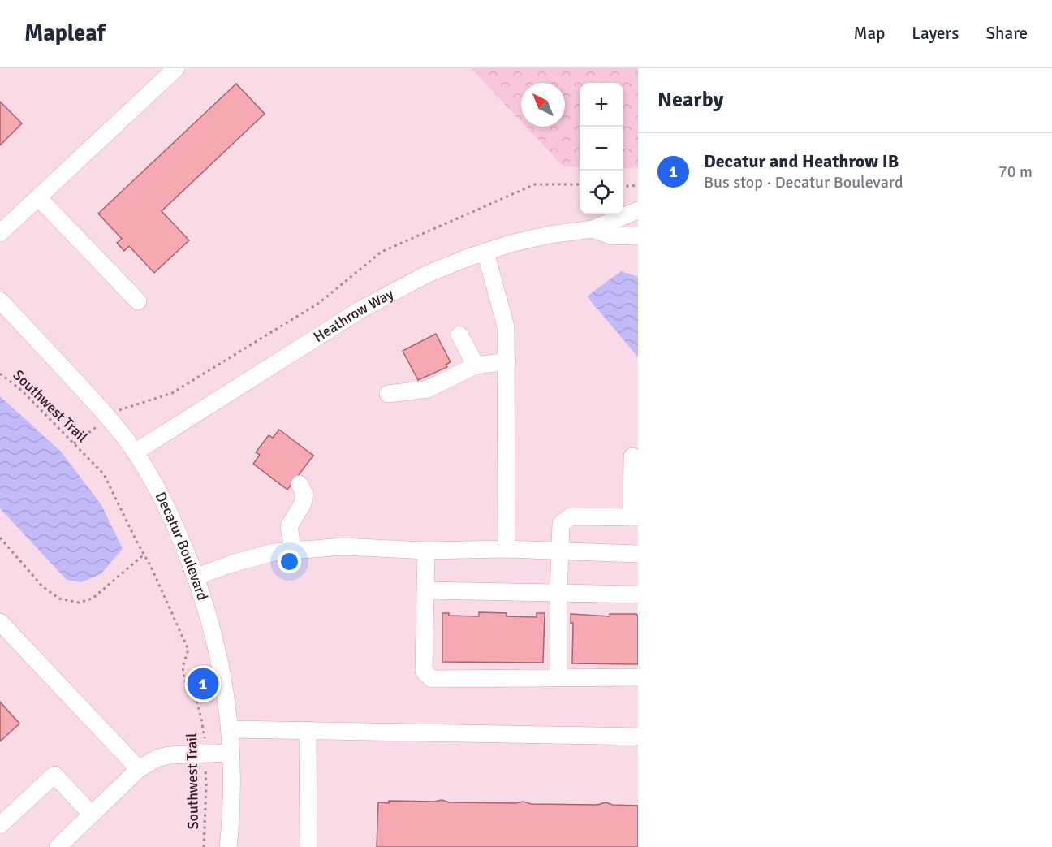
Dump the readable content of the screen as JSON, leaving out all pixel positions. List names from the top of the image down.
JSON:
{
  "streets": {
    "street": ["Heathrow Way", "Decatur Boulevard"],
    "path": ["Southwest Trail"]
  },
  "crossings": [
    ["Heathrow Way", "Decatur Boulevard"]
  ],
  "north": "top left",
  "page": {
    "header": "Mapleaf",
    "nav": ["Map", "Layers", "Share"],
    "heading": "Nearby",
    "map_buttons": ["+", "−"],
    "list": [
      {
        "mark": "1",
        "name": "Decatur and Heathrow IB",
        "note": "Bus stop · Decatur Boulevard",
        "value": "70 m"
      }
    ],
    "pins": "1"
  }
}
